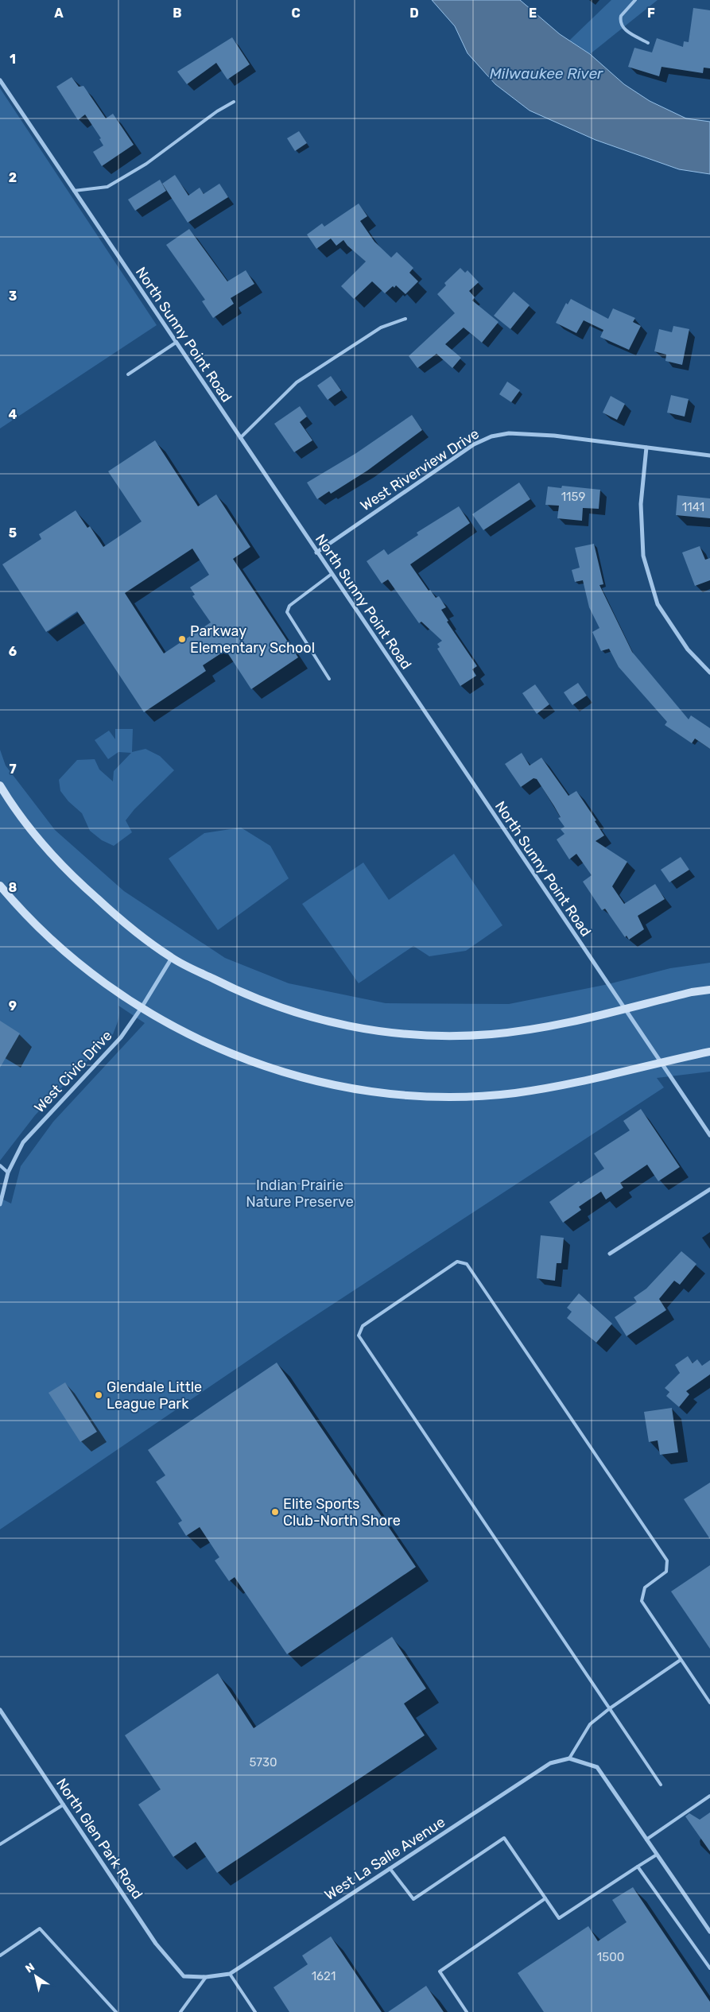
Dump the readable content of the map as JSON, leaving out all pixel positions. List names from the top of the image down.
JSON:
{
  "streets": {
    "street": [
      "North Sunny Point Road",
      "West Riverview Drive",
      "West Civic Drive",
      "North Glen Park Road",
      "West La Salle Avenue"
    ]
  },
  "crossings": [
    ["North Sunny Point Road", "West Riverview Drive"],
    ["North Glen Park Road", "West La Salle Avenue"]
  ],
  "water": ["Milwaukee River"],
  "parks": ["Indian Prairie Nature Preserve"],
  "places": ["Parkway Elementary School", "Glendale Little League Park", "Elite Sports Club-North Shore"],
  "house_numbers": [
    "1159",
    "1141",
    "5730",
    "1500",
    "1621"
  ],
  "north": "top left",
  "grid": {
    "columns": [
      "A",
      "B",
      "C",
      "D",
      "E",
      "F"
    ],
    "rows": [
      "1",
      "2",
      "3",
      "4",
      "5",
      "6",
      "7",
      "8",
      "9"
    ]
  }
}
